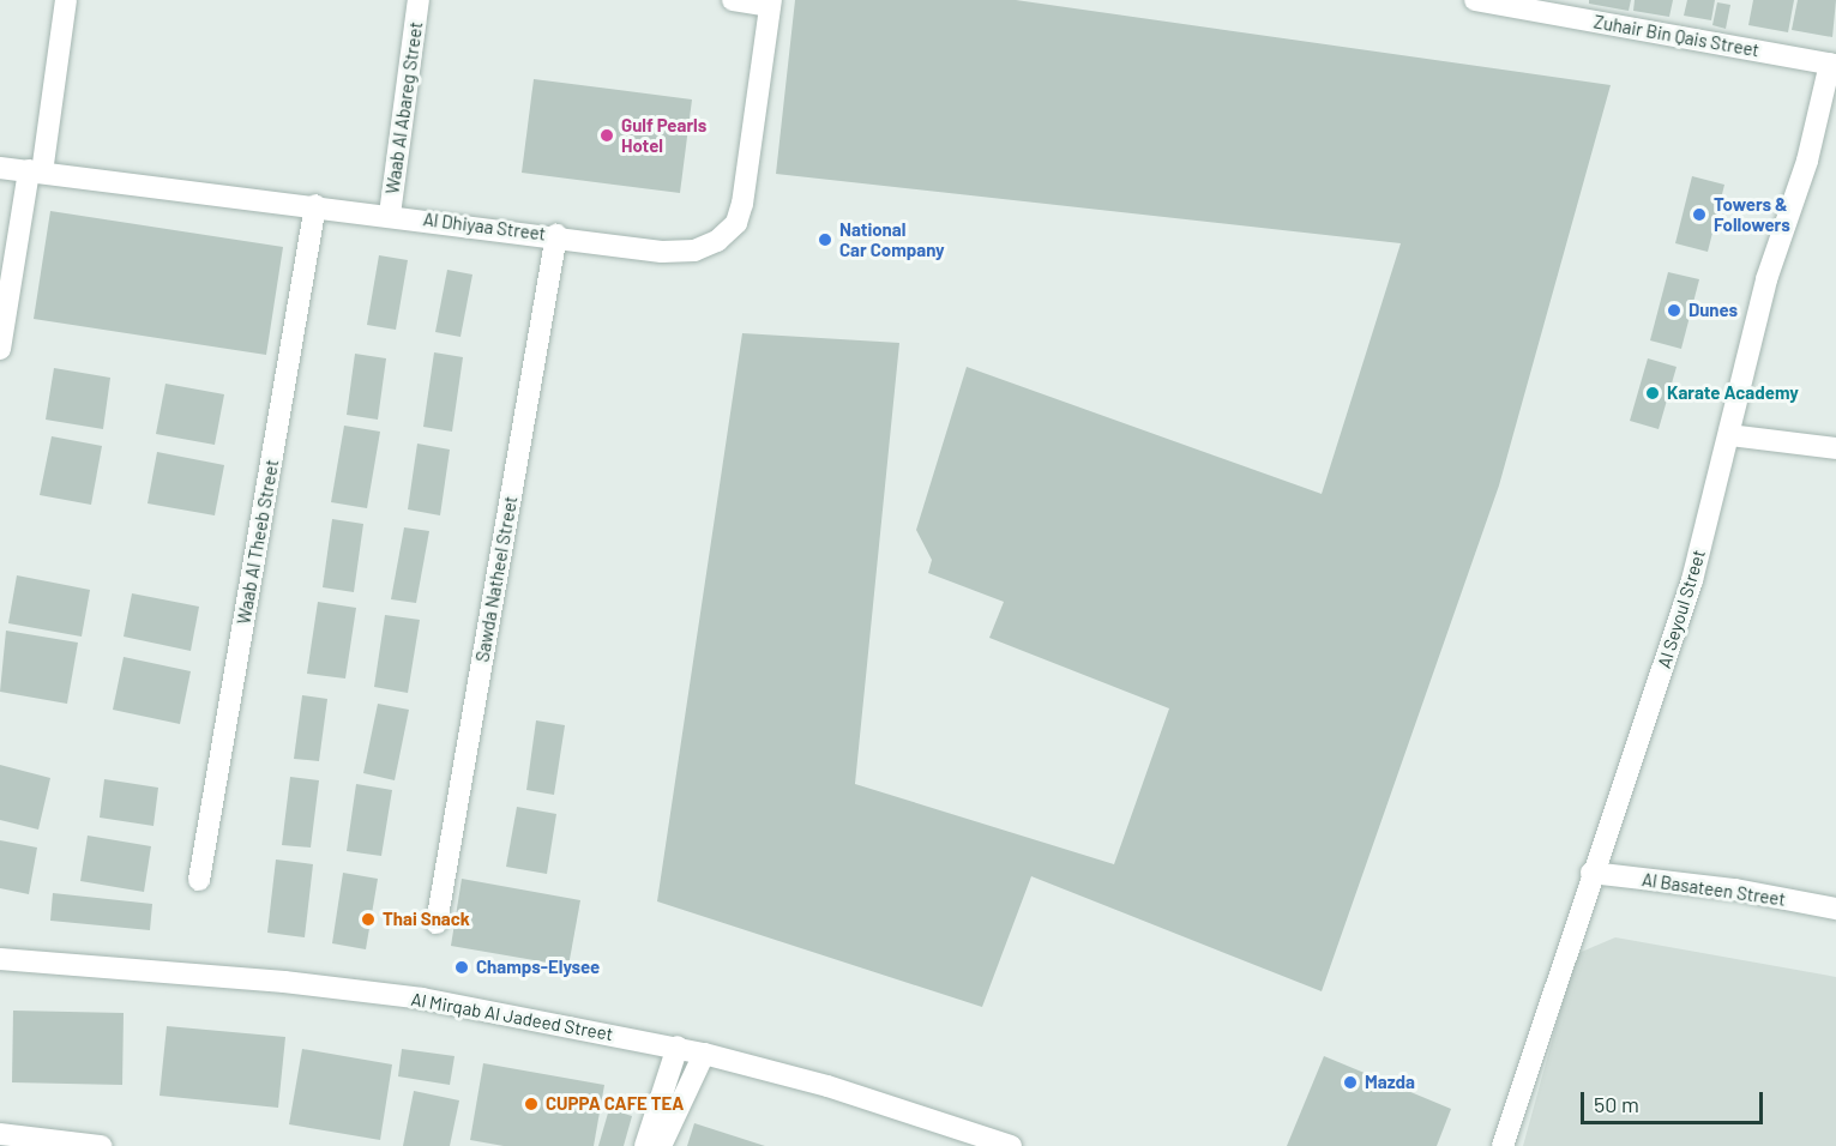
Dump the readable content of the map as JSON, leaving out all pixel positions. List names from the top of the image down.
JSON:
{
  "streets": {
    "street": [
      "Zuhair Bin Qais Street",
      "Waab Al Abareg Street",
      "Al Dhiyaa Street",
      "Waab Al Theeb Street",
      "Sawda Natheel Street",
      "Al Seyoul Street",
      "Al Basateen Street",
      "Al Mirqab Al Jadeed Street"
    ]
  },
  "crossings": [
    ["Zuhair Bin Qais Street", "Al Seyoul Street"],
    ["Waab Al Abareg Street", "Al Dhiyaa Street"],
    ["Al Dhiyaa Street", "Waab Al Theeb Street"],
    ["Al Dhiyaa Street", "Sawda Natheel Street"],
    ["Al Seyoul Street", "Al Basateen Street"]
  ],
  "places": [
    "Gulf Pearls Hotel",
    "Towers & Followers",
    "National Car Company",
    "Dunes",
    "Karate Academy",
    "Thai Snack",
    "Champs-Elysee",
    "Mazda",
    "CUPPA CAFE TEA"
  ],
  "scale_bar": "50 m"
}
